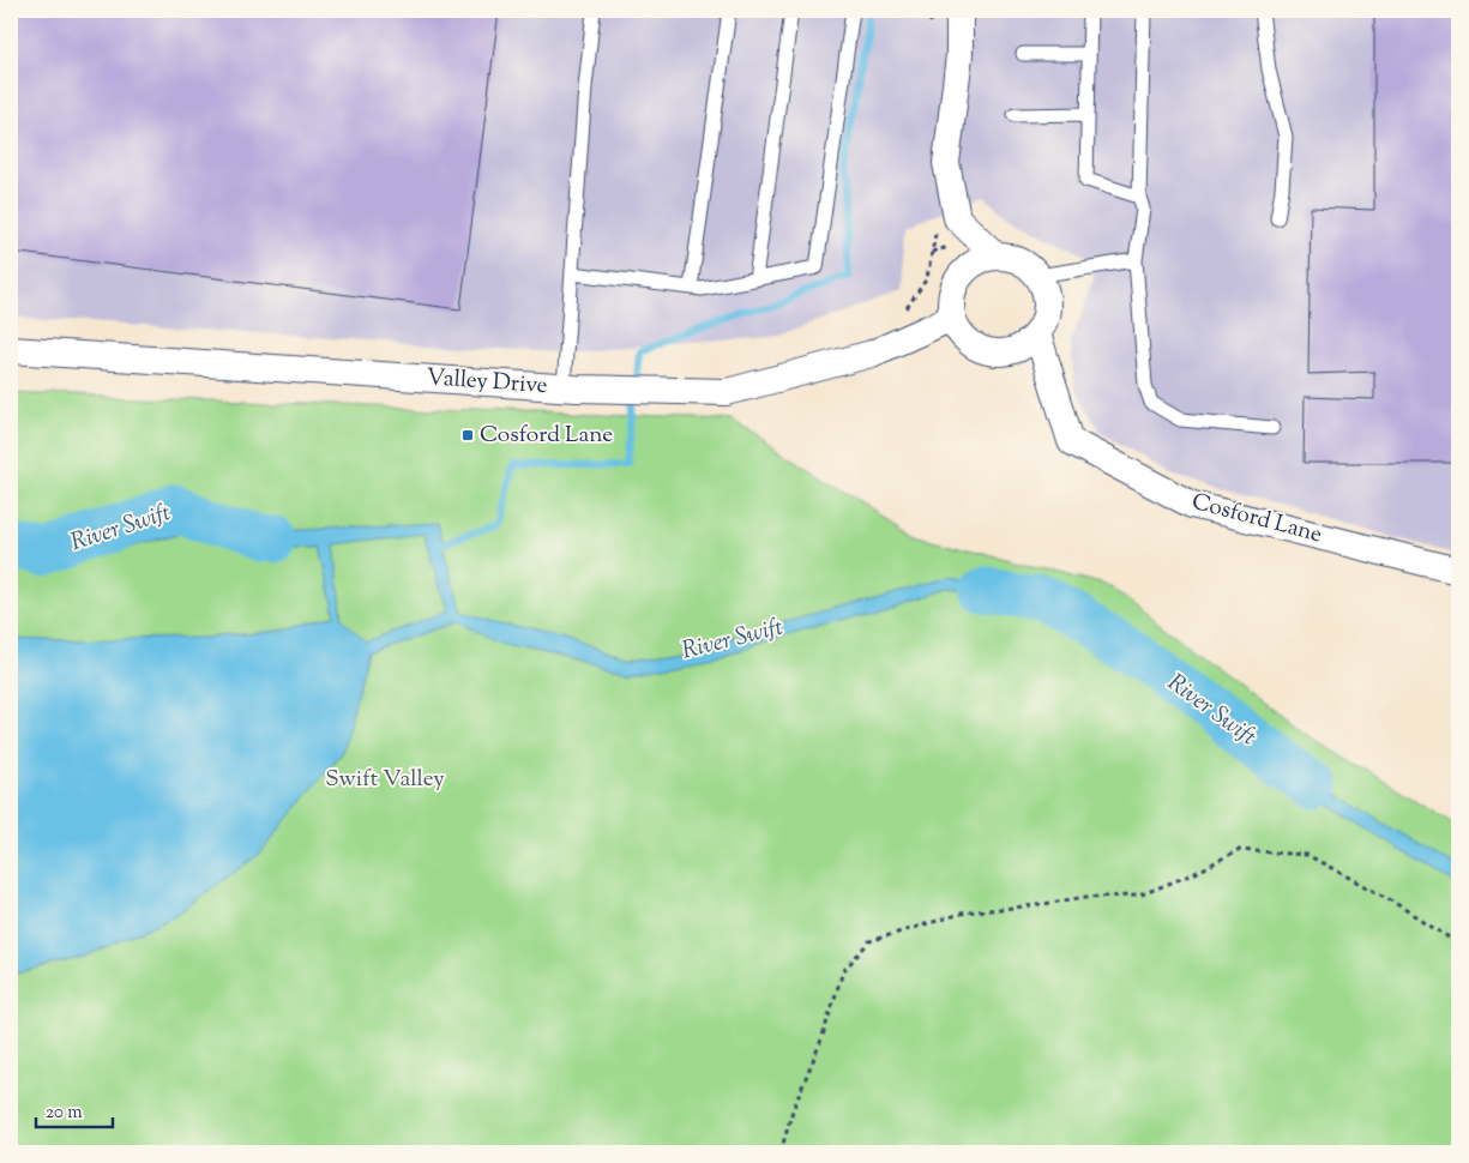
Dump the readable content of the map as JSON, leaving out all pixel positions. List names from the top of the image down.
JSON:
{
  "streets": {
    "street": ["Valley Drive", "Cosford Lane"]
  },
  "crossings": [
    ["Valley Drive", "Cosford Lane"]
  ],
  "water": ["River Swift"],
  "parks": ["Swift Valley"],
  "places": {
    "transit": ["Cosford Lane"]
  },
  "scale_bar": "20 m"
}
